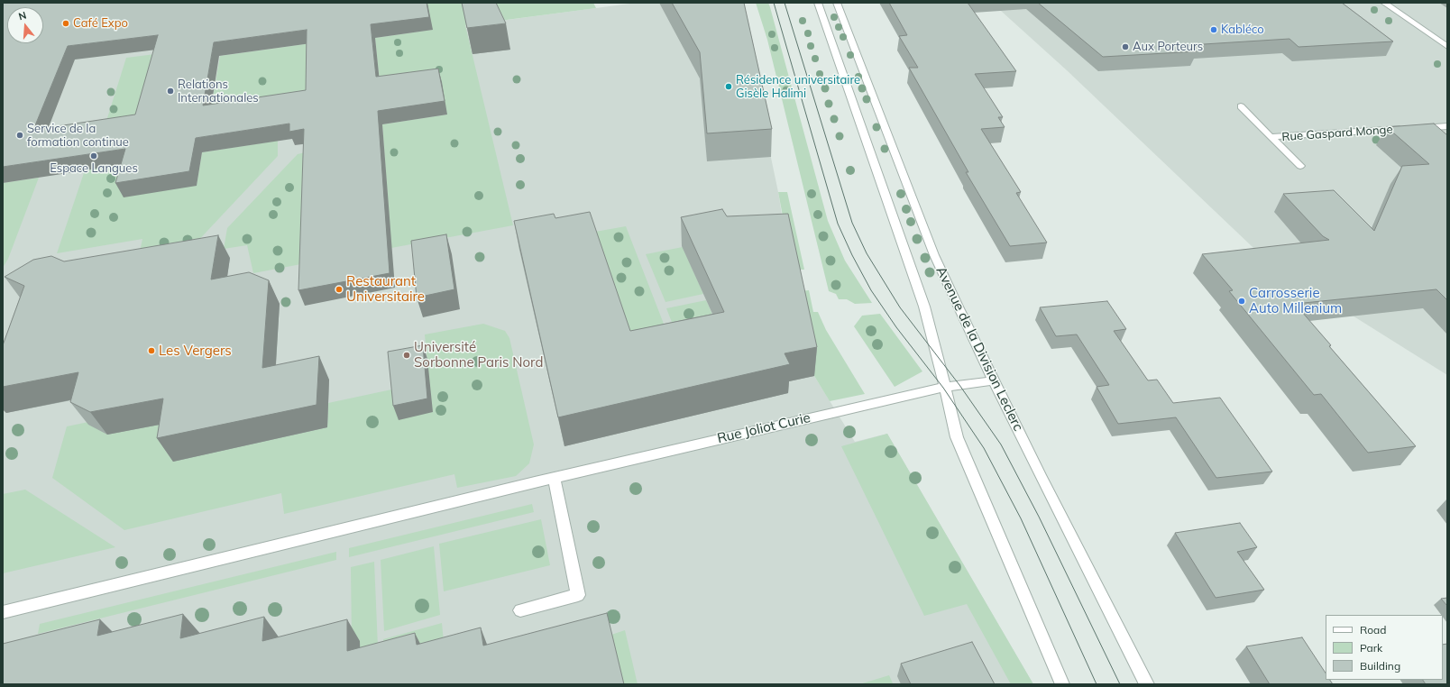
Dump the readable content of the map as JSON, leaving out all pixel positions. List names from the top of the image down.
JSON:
{
  "streets": {
    "street": ["Rue Gaspard Monge", "Avenue de la Division Leclerc", "Rue Joliot Curie"]
  },
  "crossings": [
    ["Avenue de la Division Leclerc", "Rue Joliot Curie"]
  ],
  "places": [
    "Café Expo",
    "Kabléco",
    "Aux Porteurs",
    "Résidence universitaire Gisèle Halimi",
    "Relations Internationales",
    "Service de la formation continue",
    "Espace Langues",
    "Restaurant Universitaire",
    "Carrosserie Auto Millenium",
    "Les Vergers",
    "Université Sorbonne Paris Nord"
  ],
  "legend": ["Road", "Park", "Building"],
  "north": "top"
}
